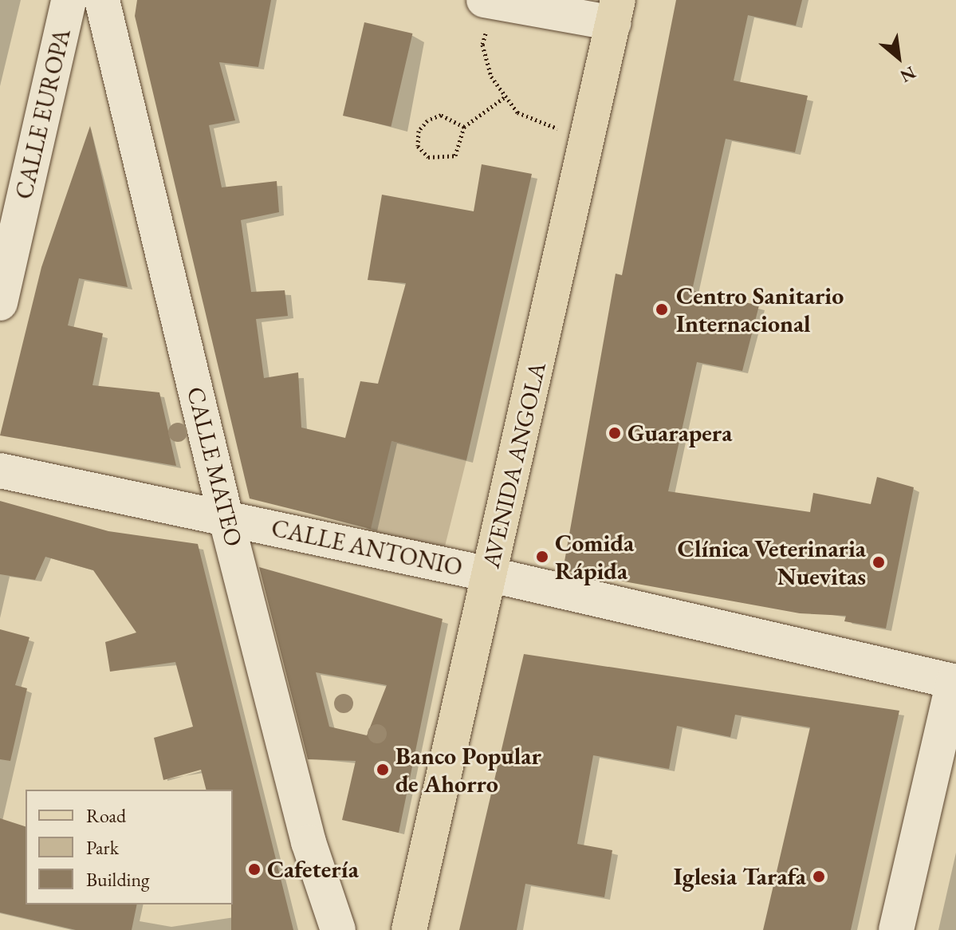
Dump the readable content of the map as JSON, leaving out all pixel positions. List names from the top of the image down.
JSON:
{
  "streets": {
    "main road": ["AVENIDA ANGOLA"],
    "street": ["CALLE EUROPA", "CALLE MATEO", "CALLE ANTONIO"]
  },
  "crossings": [
    ["AVENIDA ANGOLA", "CALLE ANTONIO"],
    ["CALLE MATEO", "CALLE ANTONIO"]
  ],
  "places": [
    "Centro Sanitario Internacional",
    "Guarapera",
    "Comida Rápida",
    "Clínica Veterinaria Nuevitas",
    "Banco Popular de Ahorro",
    "Cafetería",
    "Iglesia Tarafa"
  ],
  "legend": ["Road", "Park", "Building"],
  "north": "bottom right"
}
